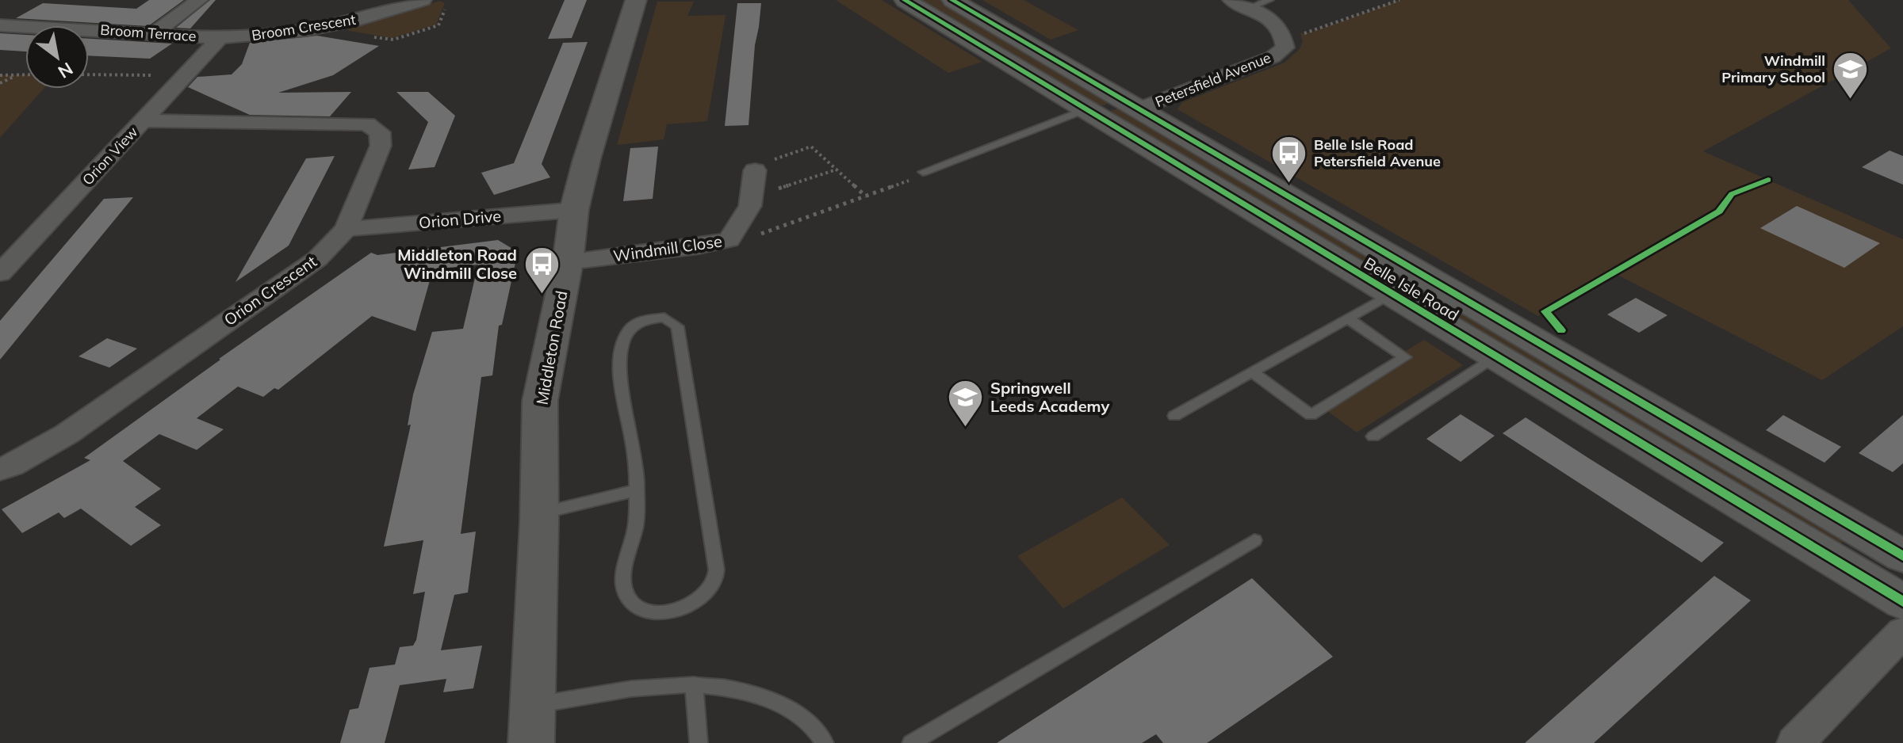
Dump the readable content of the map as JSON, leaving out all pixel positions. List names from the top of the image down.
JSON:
{
  "streets": {
    "street": [
      "Broom Crescent",
      "Broom Terrace",
      "Petersfield Avenue",
      "Orion View",
      "Orion Drive",
      "Windmill Close",
      "Belle Isle Road",
      "Orion Crescent",
      "Middleton Road"
    ]
  },
  "crossings": [
    ["Broom Crescent", "Broom Terrace"],
    ["Broom Crescent", "Orion View"],
    ["Broom Terrace", "Orion View"],
    ["Petersfield Avenue", "Belle Isle Road"],
    ["Orion View", "Orion Crescent"],
    ["Orion Drive", "Orion Crescent"],
    ["Orion Drive", "Middleton Road"],
    ["Windmill Close", "Middleton Road"]
  ],
  "places": {
    "school or university": ["Windmill Primary School", "Springwell Leeds Academy"],
    "bus stop": ["Belle Isle Road Petersfield Avenue", "Middleton Road Windmill Close"]
  },
  "north": "bottom right"
}
